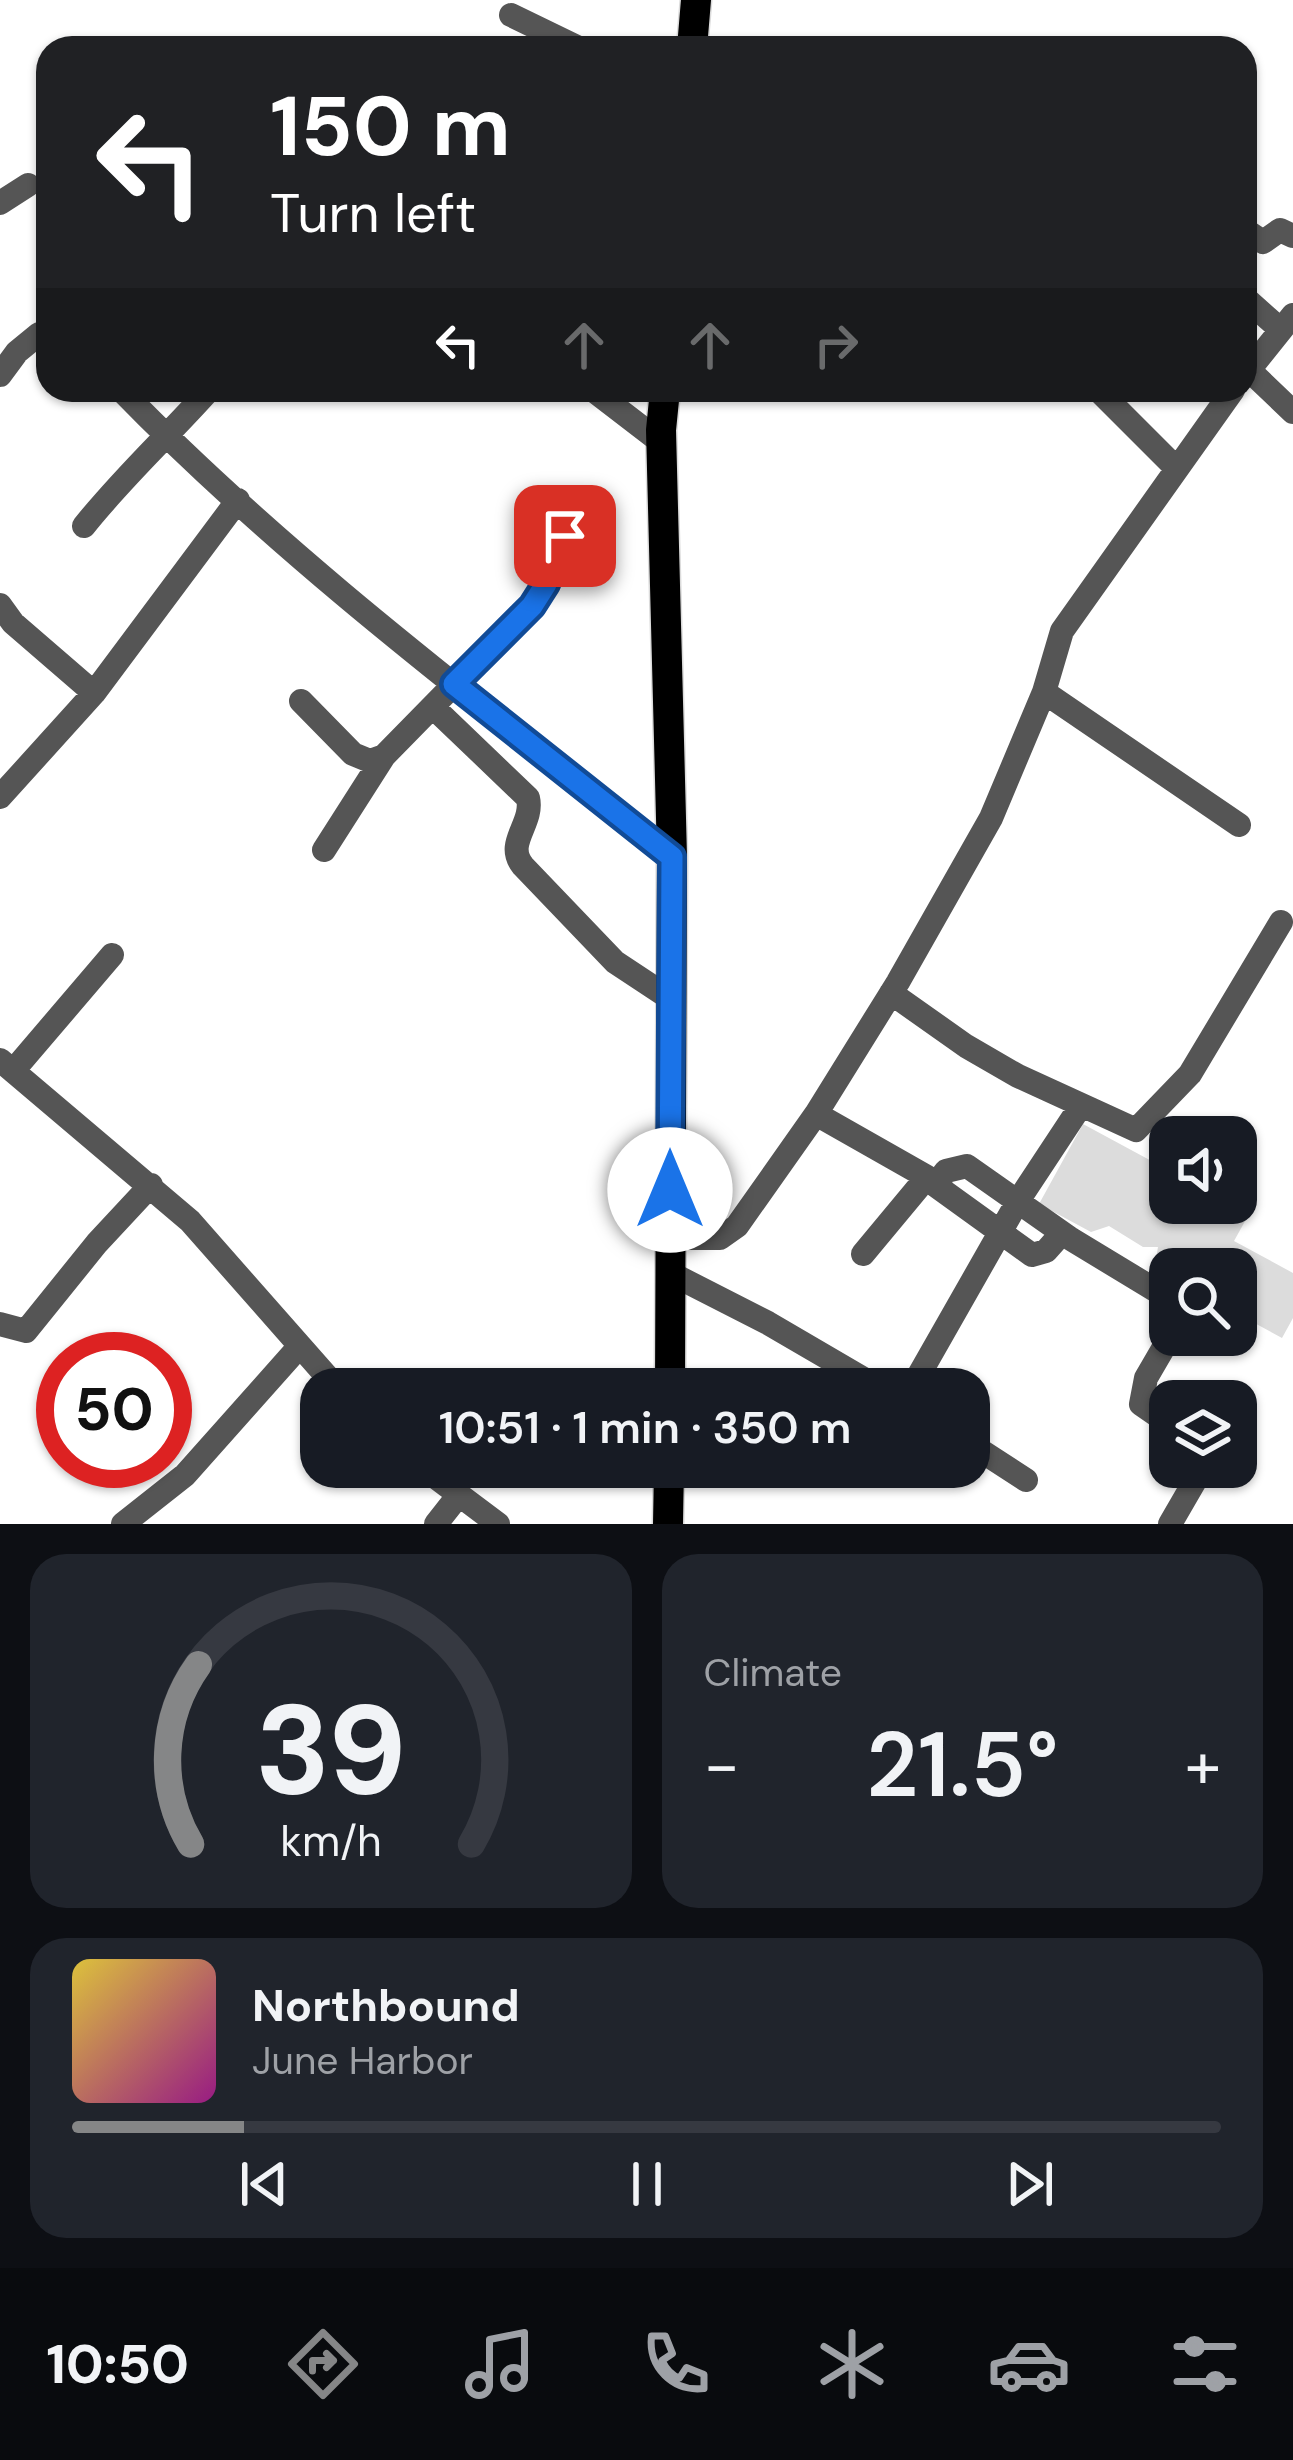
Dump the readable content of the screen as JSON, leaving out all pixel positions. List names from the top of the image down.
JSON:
{
  "page": {
    "turn": ["150 m", "Turn left"],
    "limit": "50",
    "trip": "10:51 · 1 min · 350 m",
    "tile": "Climate",
    "heat": ["−", "21.5°", "+"],
    "song": ["Northbound", "June Harbor"],
    "tabs": "10:50",
    "gauge": ["39", "km/h"]
  }
}
